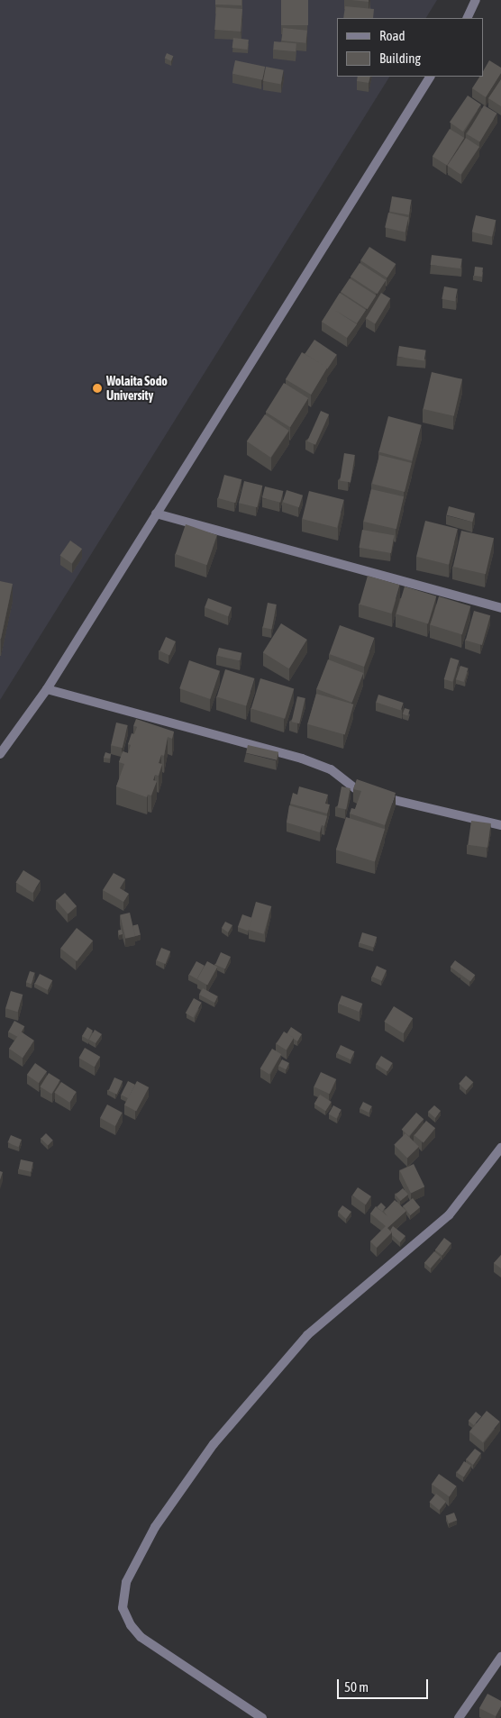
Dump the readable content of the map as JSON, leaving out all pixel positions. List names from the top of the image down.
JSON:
{
  "places": ["Wolaita Sodo University"],
  "legend": ["Road", "Building"],
  "scale_bar": "50 m"
}
